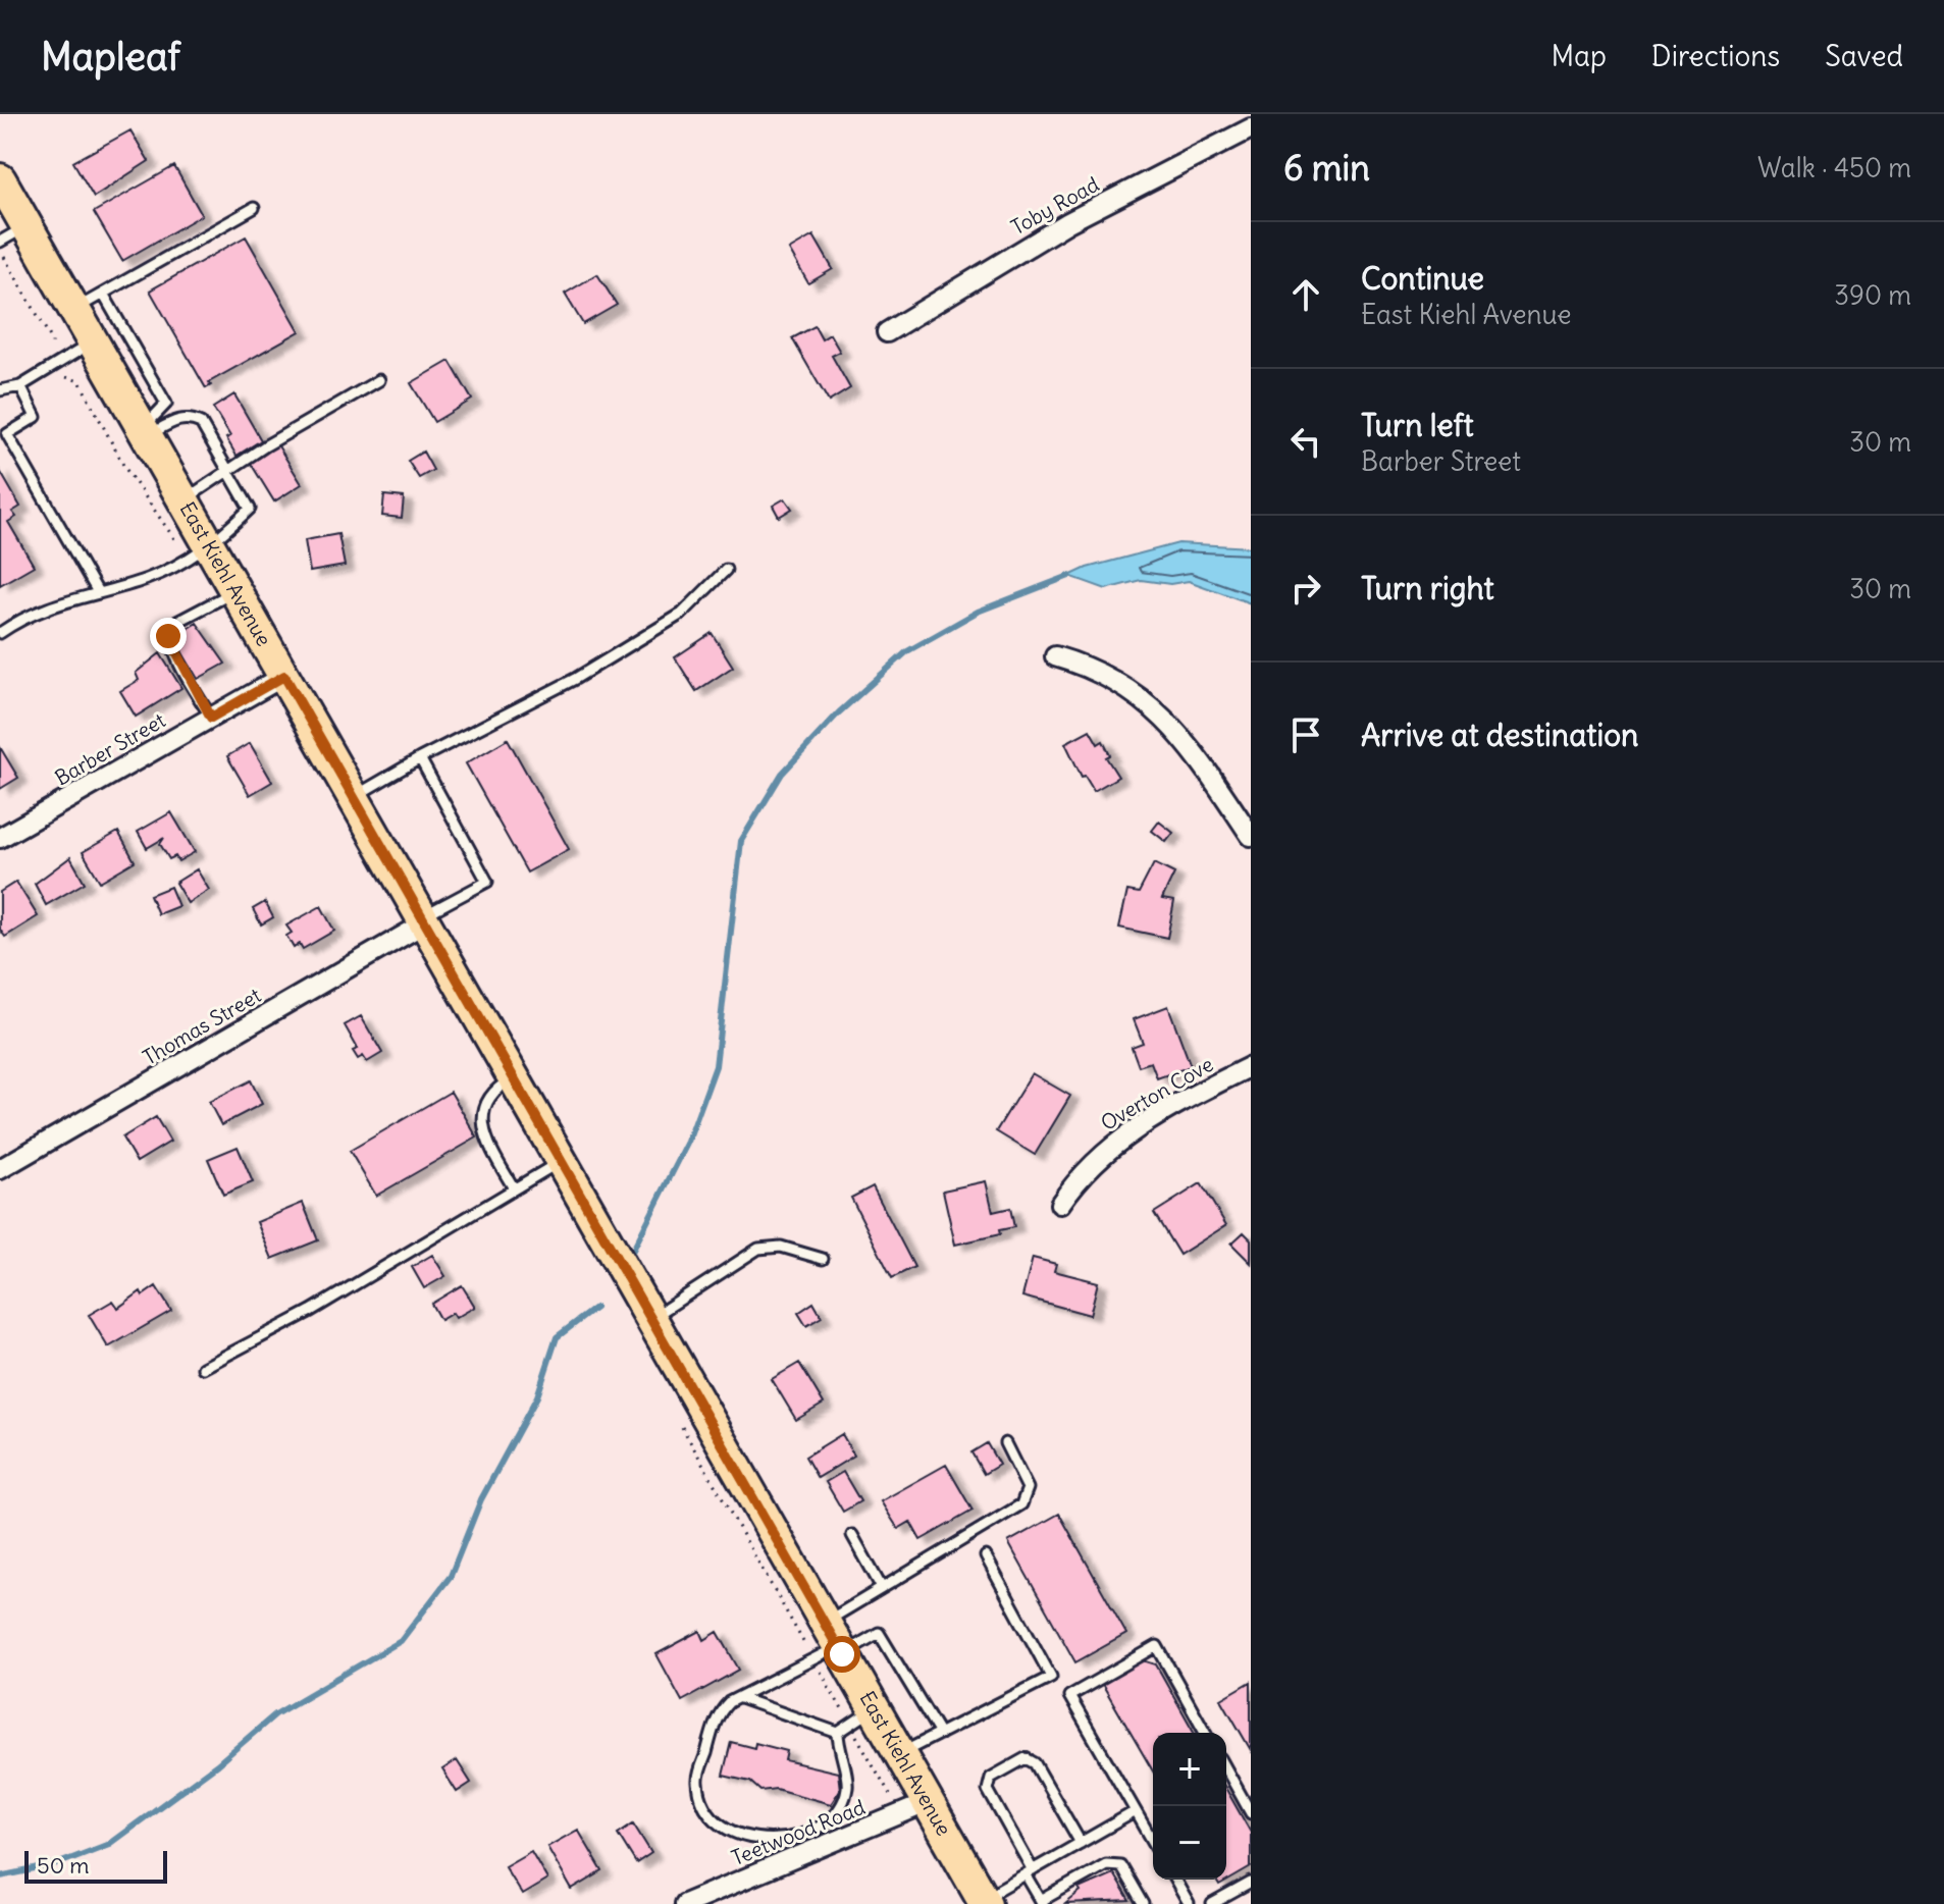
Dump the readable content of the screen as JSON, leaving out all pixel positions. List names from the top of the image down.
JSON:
{
  "streets": {
    "main road": ["East Kiehl Avenue"],
    "street": [
      "Toby Road",
      "Barber Street",
      "Thomas Street",
      "Overton Cove",
      "Teetwood Road"
    ]
  },
  "crossings": [
    ["East Kiehl Avenue", "Barber Street"],
    ["East Kiehl Avenue", "Thomas Street"],
    ["East Kiehl Avenue", "Teetwood Road"]
  ],
  "scale_bar": "50 m",
  "page": {
    "header": "Mapleaf",
    "nav": ["Map", "Directions", "Saved"],
    "heading": ["6 min", "Walk · 450 m"],
    "list": [
      ["Continue", "East Kiehl Avenue", "390 m"],
      ["Turn left", "Barber Street", "30 m"],
      ["Turn right", "30 m"],
      "Arrive at destination"
    ],
    "map_buttons": ["+", "−"],
    "scale": "50 m"
  }
}
